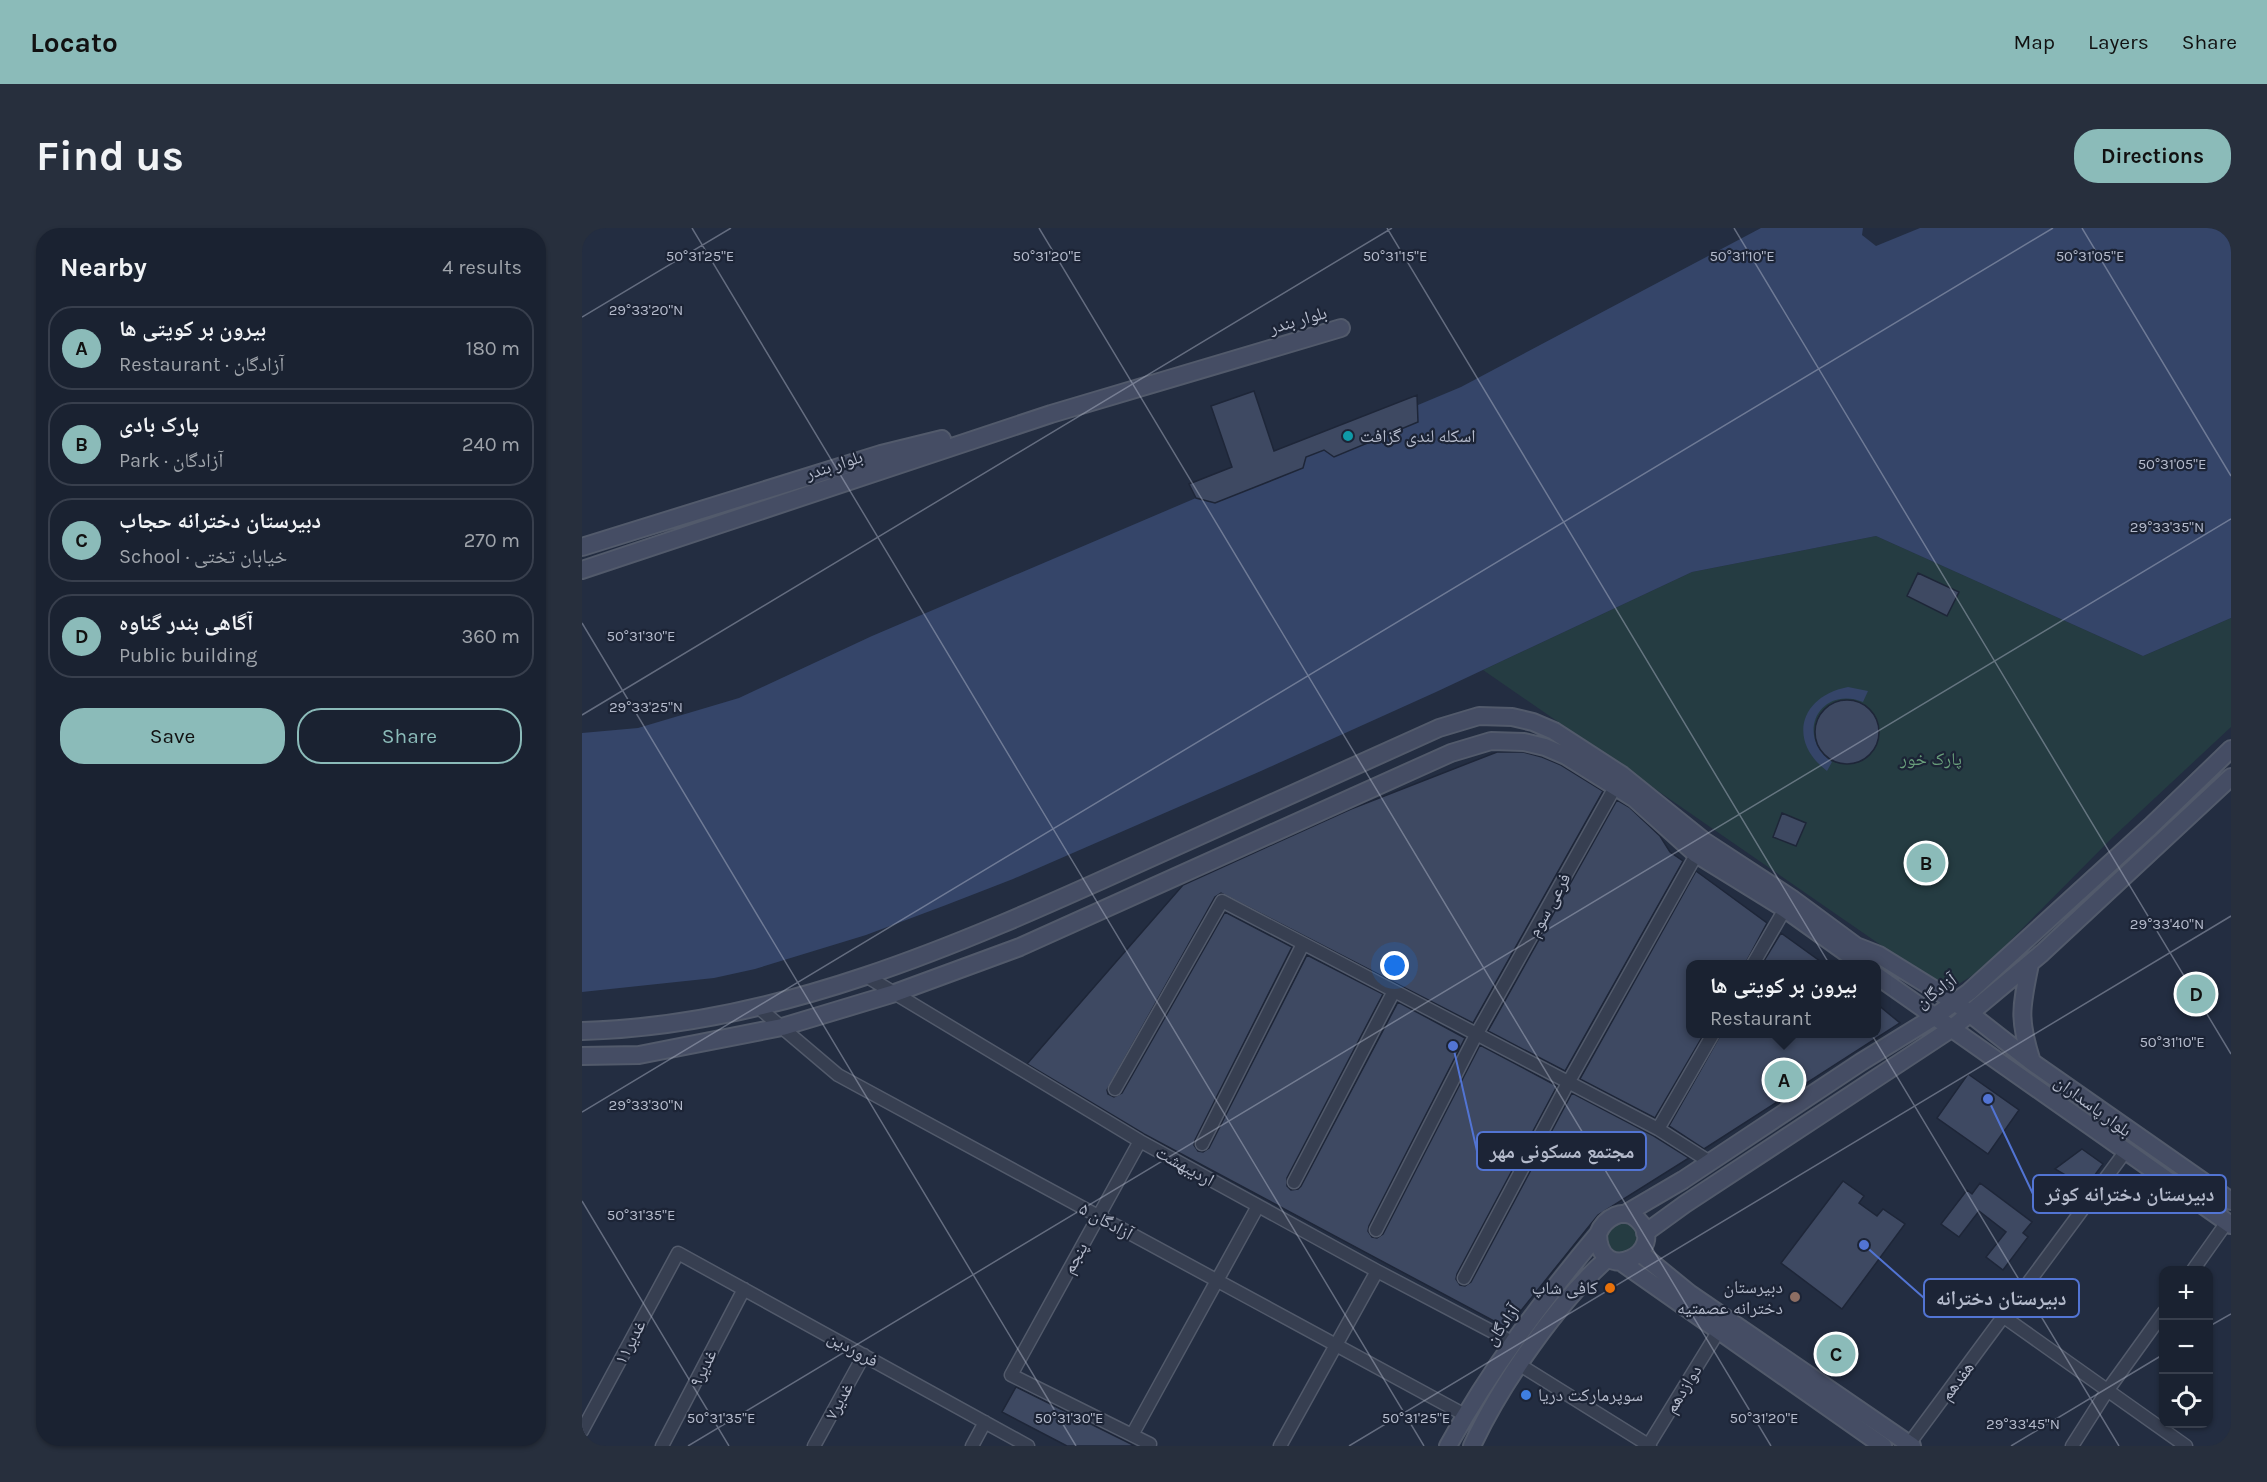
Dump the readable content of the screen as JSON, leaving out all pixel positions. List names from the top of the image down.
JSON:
{
  "streets": {
    "main road": ["بلوار بندر", "آزادگان", "بلوار پاسداران"],
    "street": [
      "فرعی سوم",
      "اردیبهشت",
      "آزادگان ۵",
      "پنجم",
      "غدیر۱۱",
      "فروردین",
      "غدیر۹",
      "هفدهم",
      "دوازدهم",
      "غدیر۷"
    ]
  },
  "crossings": [
    ["آزادگان", "بلوار پاسداران"],
    ["آزادگان", "اردیبهشت"],
    ["آزادگان", "آزادگان ۵"],
    ["بلوار پاسداران", "هفدهم"],
    ["اردیبهشت", "پنجم"],
    ["آزادگان ۵", "پنجم"],
    ["غدیر۱۱", "فروردین"],
    ["فروردین", "غدیر۹"],
    ["فروردین", "غدیر۷"]
  ],
  "parks": ["پارک خور"],
  "places": [
    "اسکله لندی گزافت",
    "مجتمع مسکونی مهر",
    "دبیرستان دخترانه کوثر",
    "دبیرستان دخترانه",
    "کافی شاپ",
    "دبیرستان دخترانه عصمتیه",
    "سوپرمارکت دریا"
  ],
  "page": {
    "header": "Locato",
    "nav": ["Map", "Layers", "Share"],
    "buttons": [
      "Directions",
      ["Save", "Share"]
    ],
    "title": "Find us",
    "heading": ["Nearby", "4 results"],
    "list": [
      {
        "mark": "A",
        "name": "بیرون بر کویتی ها",
        "note": "Restaurant · آزادگان",
        "value": "180 m"
      },
      {
        "mark": "B",
        "name": "پارک بادی",
        "note": "Park · آزادگان",
        "value": "240 m"
      },
      {
        "mark": "C",
        "name": "دبیرستان دخترانه حجاب",
        "note": "School · خیابان تختی",
        "value": "270 m"
      },
      {
        "mark": "D",
        "name": "آگاهی بندر گناوه",
        "note": "Public building",
        "value": "360 m"
      }
    ],
    "pins": [
      "B",
      "D",
      "A",
      "C"
    ],
    "popup": ["بیرون بر کویتی ها", "Restaurant"],
    "map_buttons": ["+", "−"]
  },
  "coordinates": [
    "50°31'25\"E",
    "50°31'20\"E",
    "50°31'15\"E",
    "50°31'10\"E",
    "50°31'05\"E",
    "29°33'20\"N",
    "29°33'35\"N",
    "50°31'30\"E",
    "29°33'25\"N",
    "29°33'40\"N",
    "29°33'30\"N",
    "50°31'35\"E",
    "29°33'45\"N"
  ]
}
